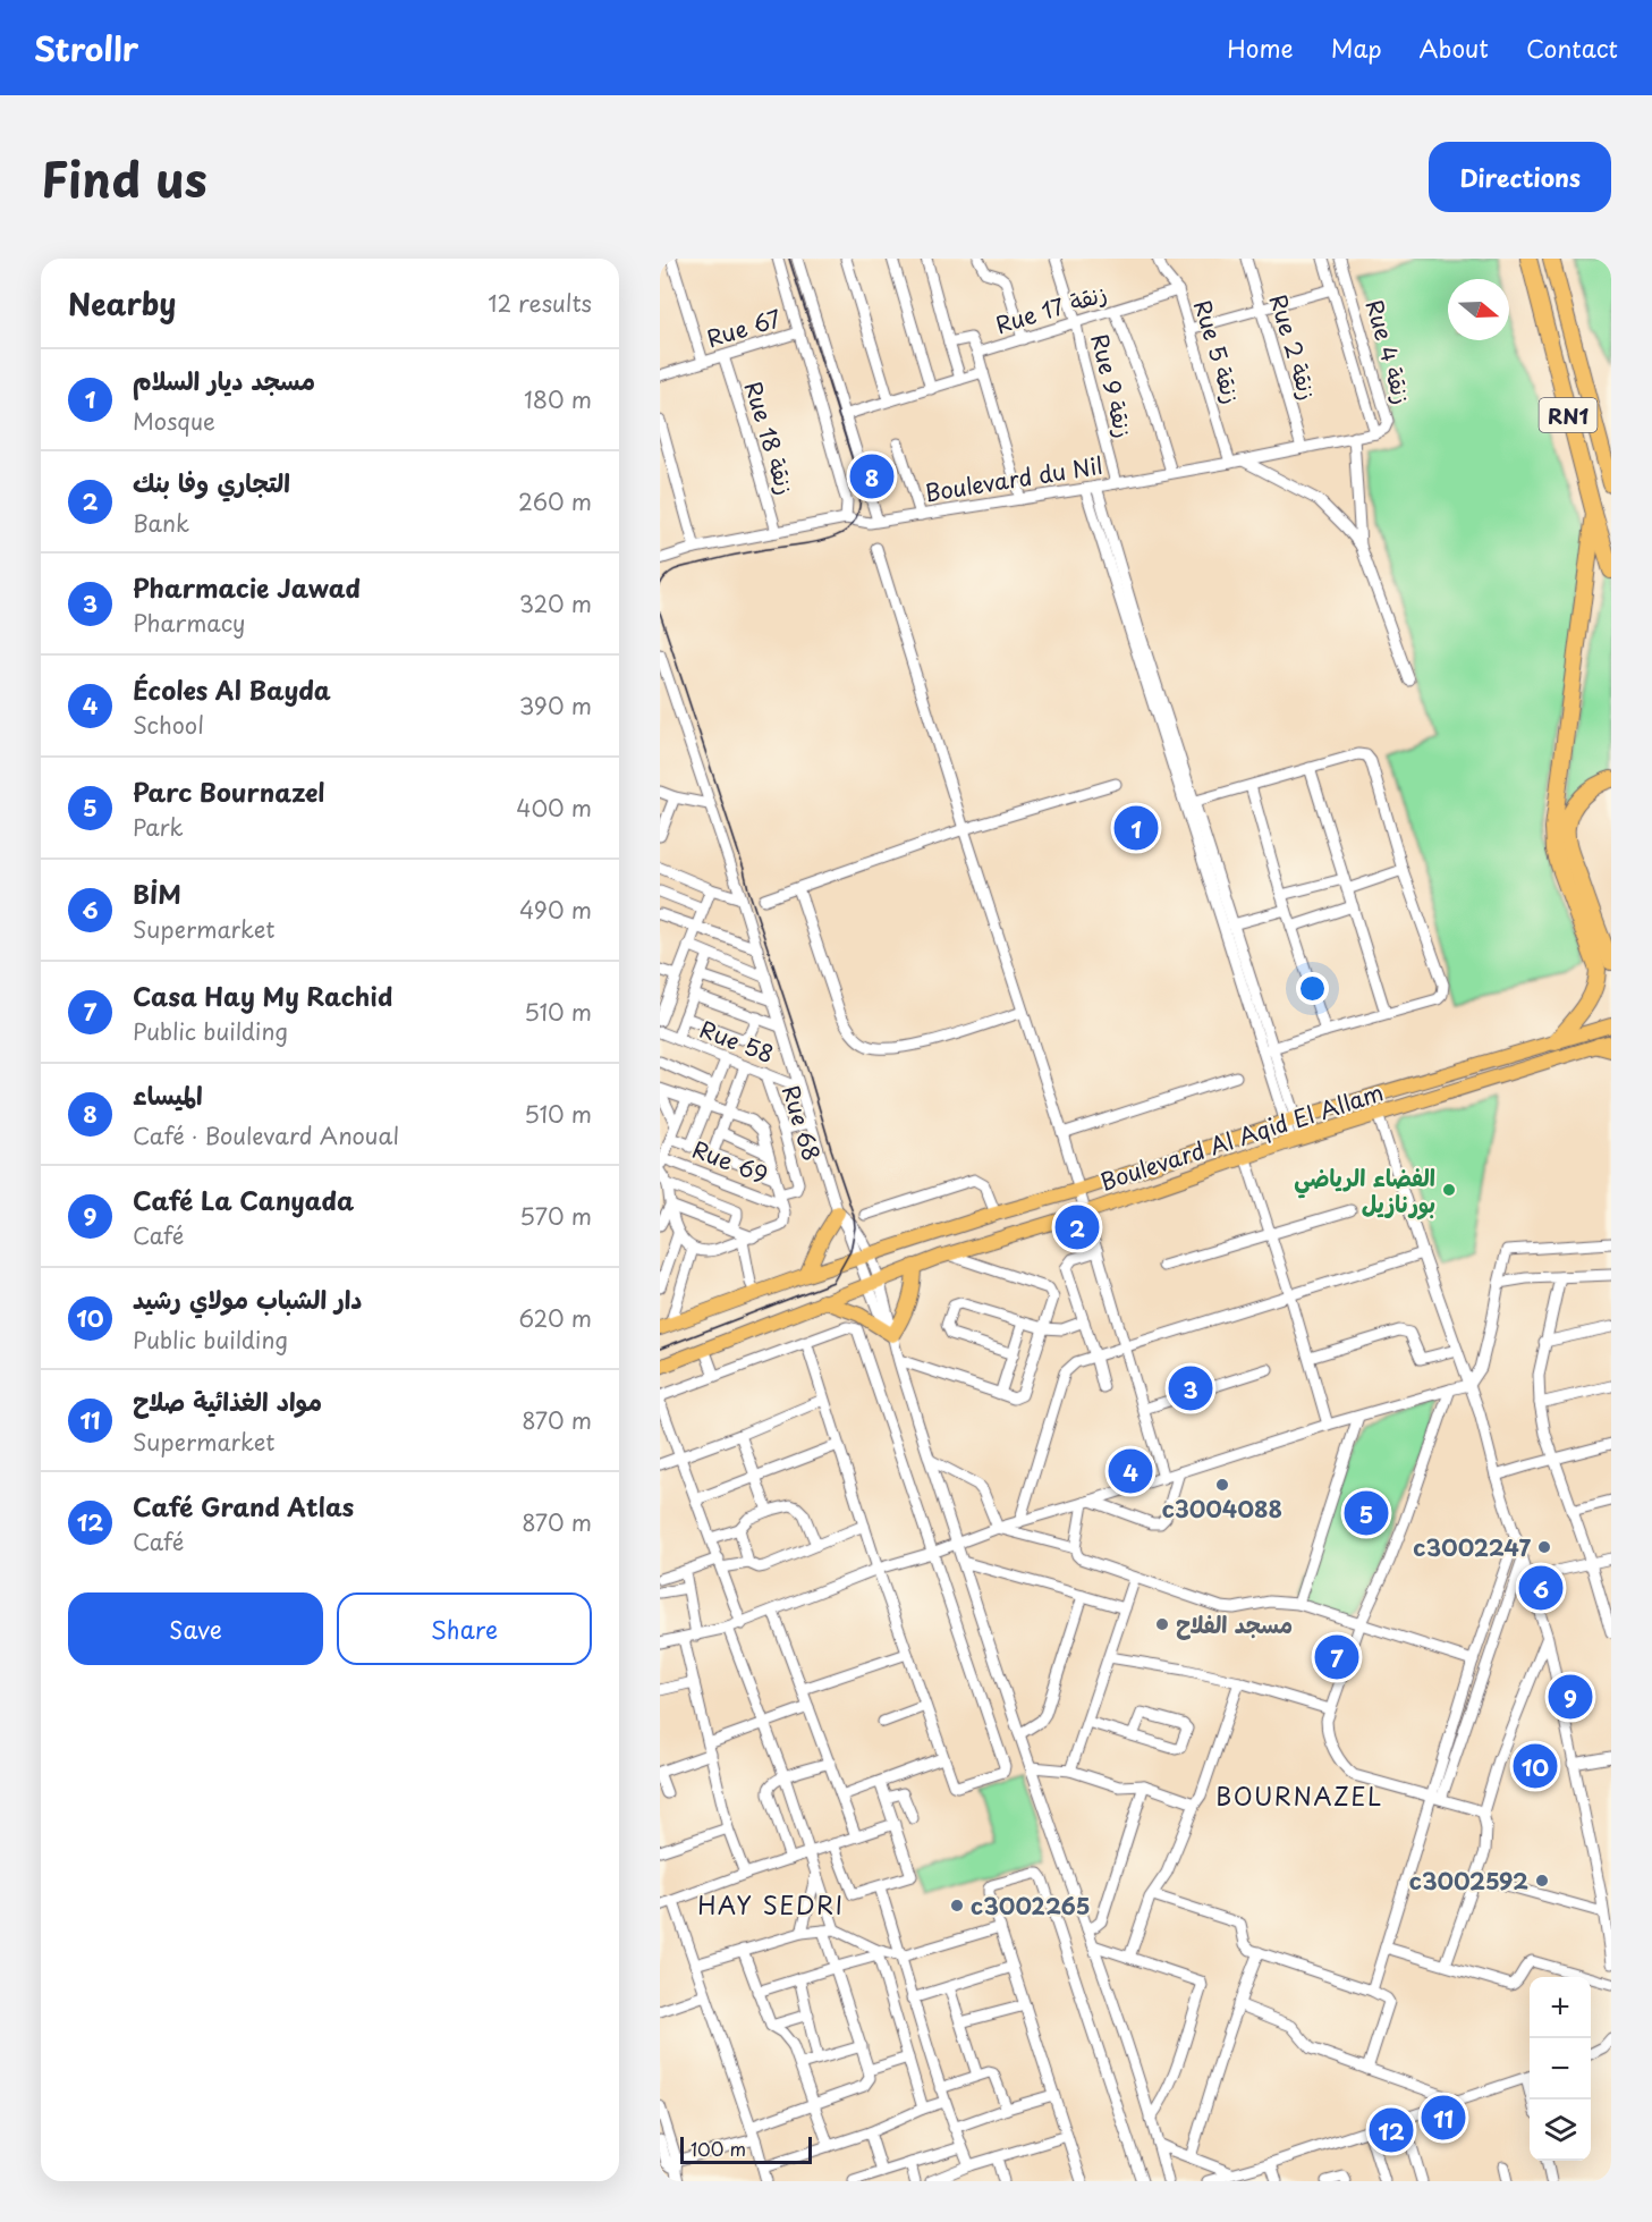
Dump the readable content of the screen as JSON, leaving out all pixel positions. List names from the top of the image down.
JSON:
{
  "streets": {
    "highway": ["RN1"],
    "main road": ["Boulevard Al Aqid El Allam"],
    "street": [
      "Rue 17 زنقة",
      "Rue 67",
      "Rue 2 زنقة",
      "Rue 5 زنقة",
      "Rue 4 زنقة",
      "Rue 9 زنقة",
      "Rue 18 زنقة",
      "Boulevard du Nil",
      "Rue 58",
      "Rue 68",
      "Rue 69"
    ]
  },
  "crossings": [
    ["Rue 17 زنقة", "Rue 5 زنقة"],
    ["Rue 17 زنقة", "Rue 9 زنقة"],
    ["Rue 67", "Rue 18 زنقة"],
    ["Rue 2 زنقة", "Boulevard du Nil"],
    ["Rue 5 زنقة", "Boulevard du Nil"],
    ["Rue 4 زنقة", "Boulevard du Nil"],
    ["Rue 9 زنقة", "Boulevard du Nil"],
    ["Rue 18 زنقة", "Boulevard du Nil"],
    ["Rue 58", "Rue 68"],
    ["Rue 68", "Rue 69"]
  ],
  "districts": ["BOURNAZEL", "HAY SEDRI"],
  "places": [
    "الفضاء الرياضي بورنازيل",
    "c3004088",
    "c3002247",
    "مسجد الفلاح",
    "c3002592",
    "c3002265"
  ],
  "scale_bar": "100 m",
  "north": "right",
  "page": {
    "header": "Strollr",
    "nav": [
      "Home",
      "Map",
      "About",
      "Contact"
    ],
    "title": "Find us",
    "buttons": [
      "Directions",
      ["Save", "Share"]
    ],
    "heading": ["Nearby", "12 results"],
    "list": [
      {
        "mark": "1",
        "name": "مسجد ديار السلام",
        "note": "Mosque",
        "value": "180 m"
      },
      {
        "mark": "2",
        "name": "التجاري وفا بنك",
        "note": "Bank",
        "value": "260 m"
      },
      {
        "mark": "3",
        "name": "Pharmacie Jawad",
        "note": "Pharmacy",
        "value": "320 m"
      },
      {
        "mark": "4",
        "name": "Écoles Al Bayda",
        "note": "School",
        "value": "390 m"
      },
      {
        "mark": "5",
        "name": "Parc Bournazel",
        "note": "Park",
        "value": "400 m"
      },
      {
        "mark": "6",
        "name": "BİM",
        "note": "Supermarket",
        "value": "490 m"
      },
      {
        "mark": "7",
        "name": "Casa Hay My Rachid",
        "note": "Public building",
        "value": "510 m"
      },
      {
        "mark": "8",
        "name": "الميساء",
        "note": "Café · Boulevard Anoual",
        "value": "510 m"
      },
      {
        "mark": "9",
        "name": "Café La Canyada",
        "note": "Café",
        "value": "570 m"
      },
      {
        "mark": "10",
        "name": "دار الشباب مولاي رشيد",
        "note": "Public building",
        "value": "620 m"
      },
      {
        "mark": "11",
        "name": "مواد الغذائية صلاح",
        "note": "Supermarket",
        "value": "870 m"
      },
      {
        "mark": "12",
        "name": "Café Grand Atlas",
        "note": "Café",
        "value": "870 m"
      }
    ],
    "pins": [
      "8",
      "1",
      "2",
      "3",
      "4",
      "5",
      "6",
      "7",
      "9",
      "10",
      "11",
      "12"
    ],
    "map_buttons": ["+", "−"],
    "scale": "100 m"
  }
}
